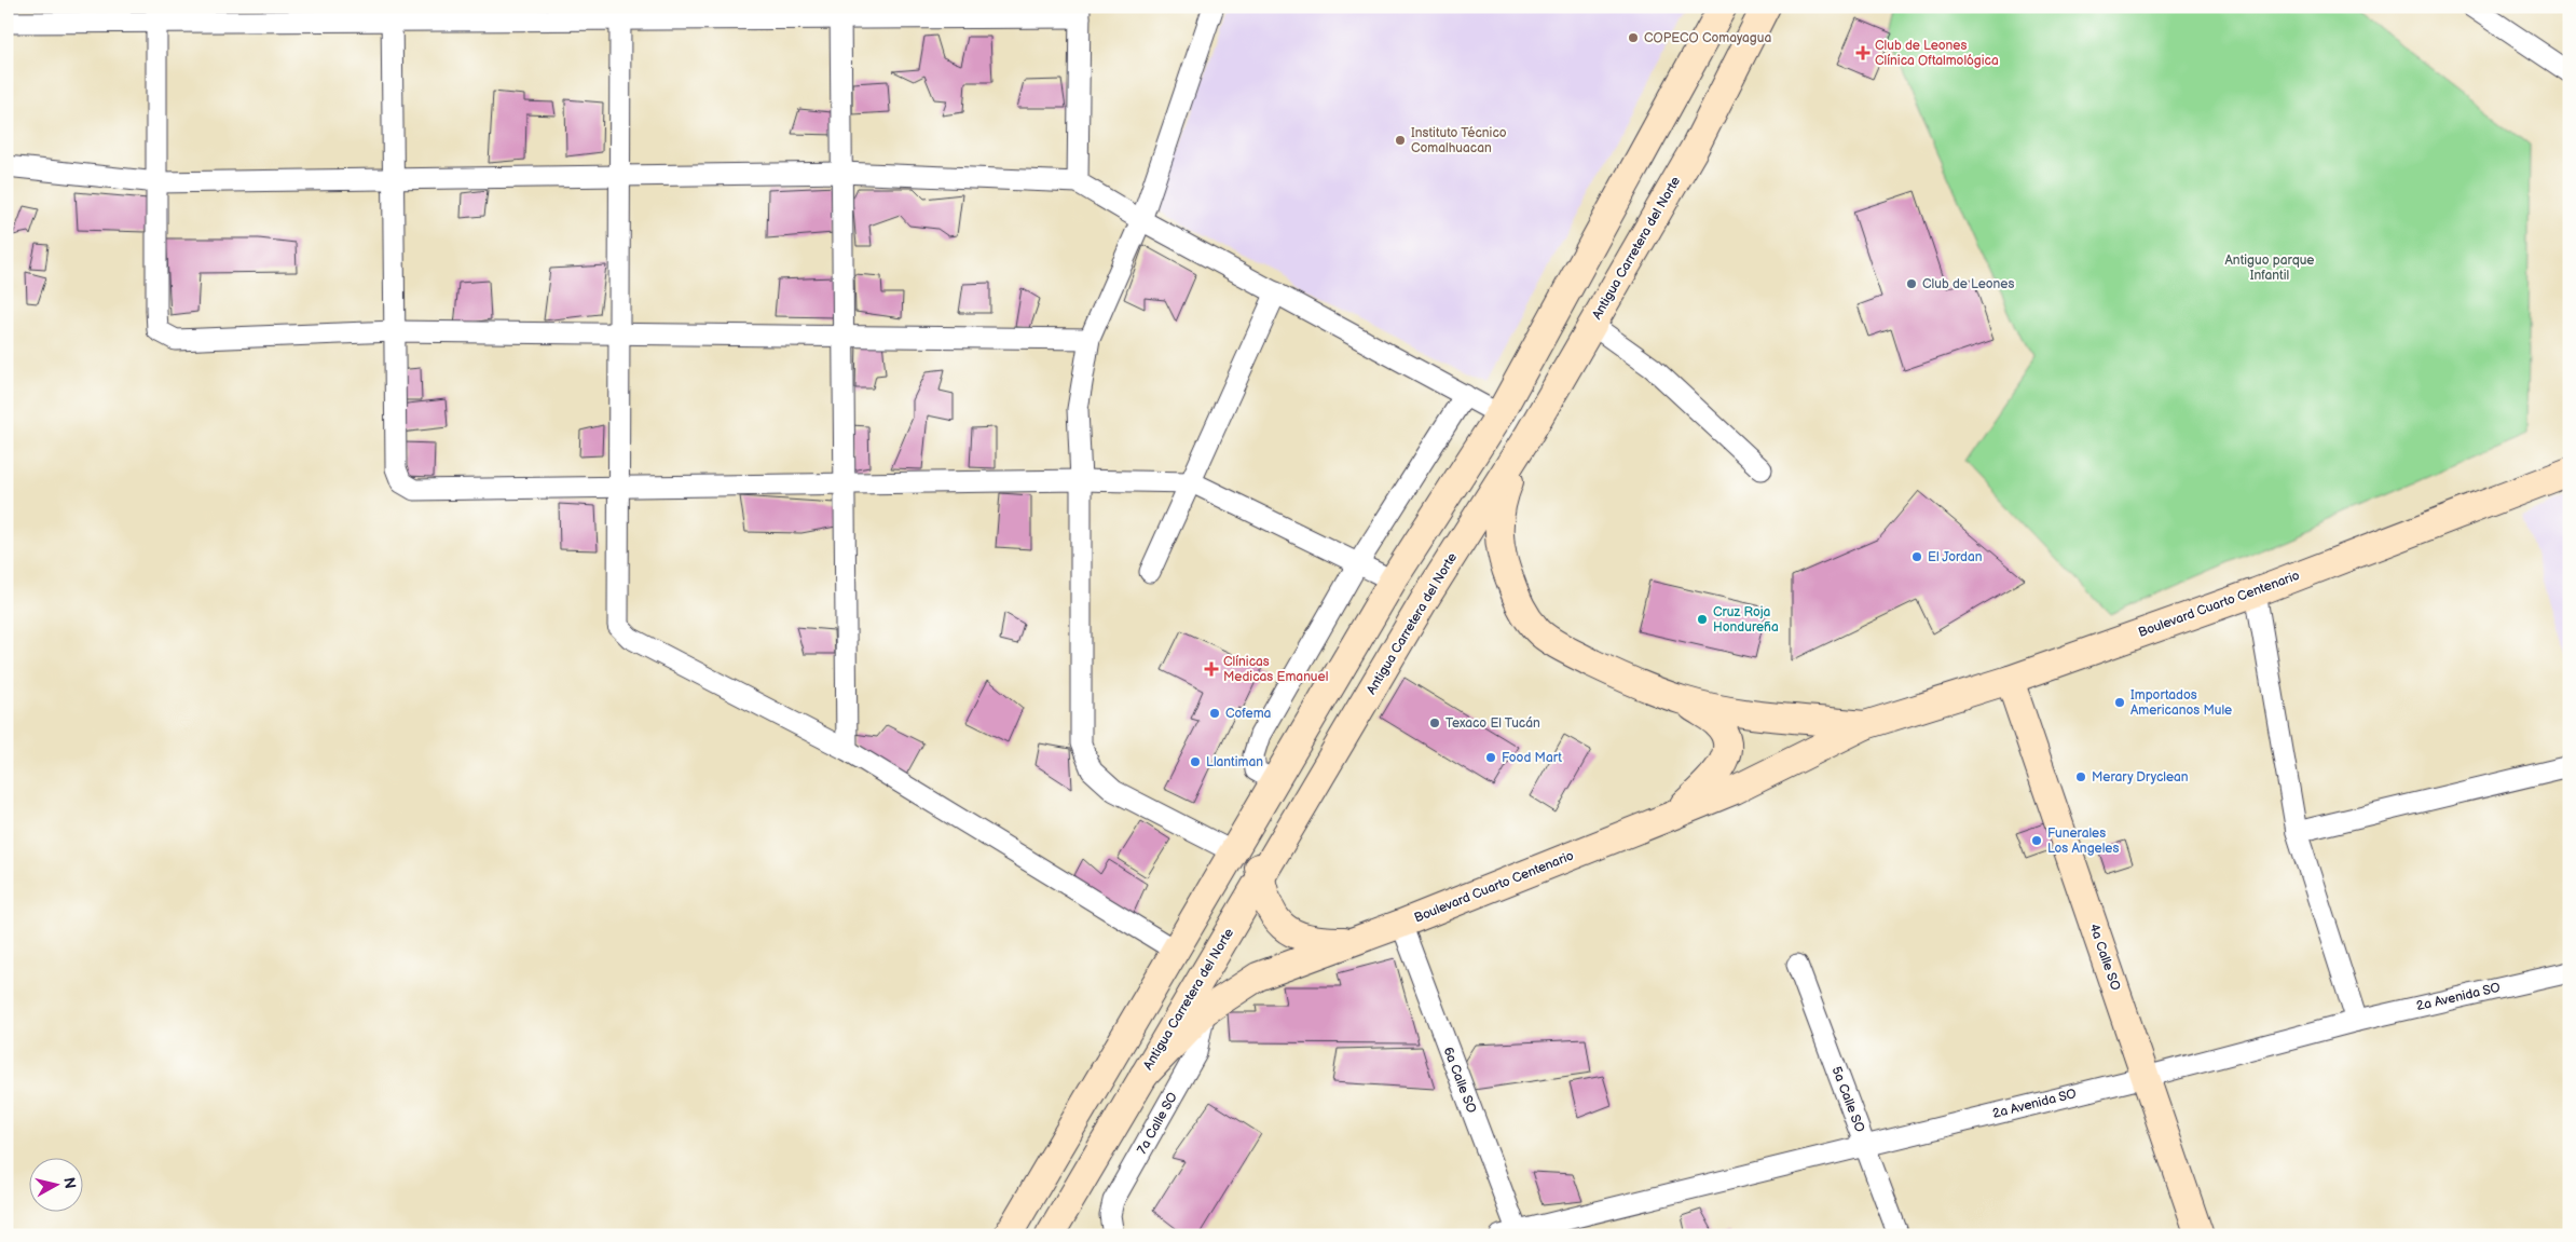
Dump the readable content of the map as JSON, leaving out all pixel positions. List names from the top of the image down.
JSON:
{
  "streets": {
    "main road": ["Antigua Carretera del Norte", "Boulevard Cuarto Centenario", "4a Calle SO"],
    "street": [
      "2a Avenida SO",
      "6a Calle SO",
      "5a Calle SO",
      "7a Calle SO"
    ]
  },
  "crossings": [
    ["Antigua Carretera del Norte", "Boulevard Cuarto Centenario"],
    ["Boulevard Cuarto Centenario", "4a Calle SO"],
    ["Boulevard Cuarto Centenario", "6a Calle SO"],
    ["Boulevard Cuarto Centenario", "7a Calle SO"],
    ["4a Calle SO", "2a Avenida SO"],
    ["2a Avenida SO", "6a Calle SO"],
    ["2a Avenida SO", "5a Calle SO"]
  ],
  "parks": ["Antiguo parque Infantil"],
  "places": {
    "other": [
      "COPECO Comayagua",
      "Instituto Técnico Comalhuacan",
      "Club de Leones",
      "El Jordan",
      "Cruz Roja Hondureña",
      "Importados Americanos Mule",
      "Cofema",
      "Texaco El Tucán",
      "Food Mart",
      "Llantiman",
      "Merary Dryclean",
      "Funerales Los Angeles"
    ],
    "health": ["Club de Leones Clínica Oftalmológica", "Clínicas Medicas Emanuel"]
  },
  "north": "right"
}
